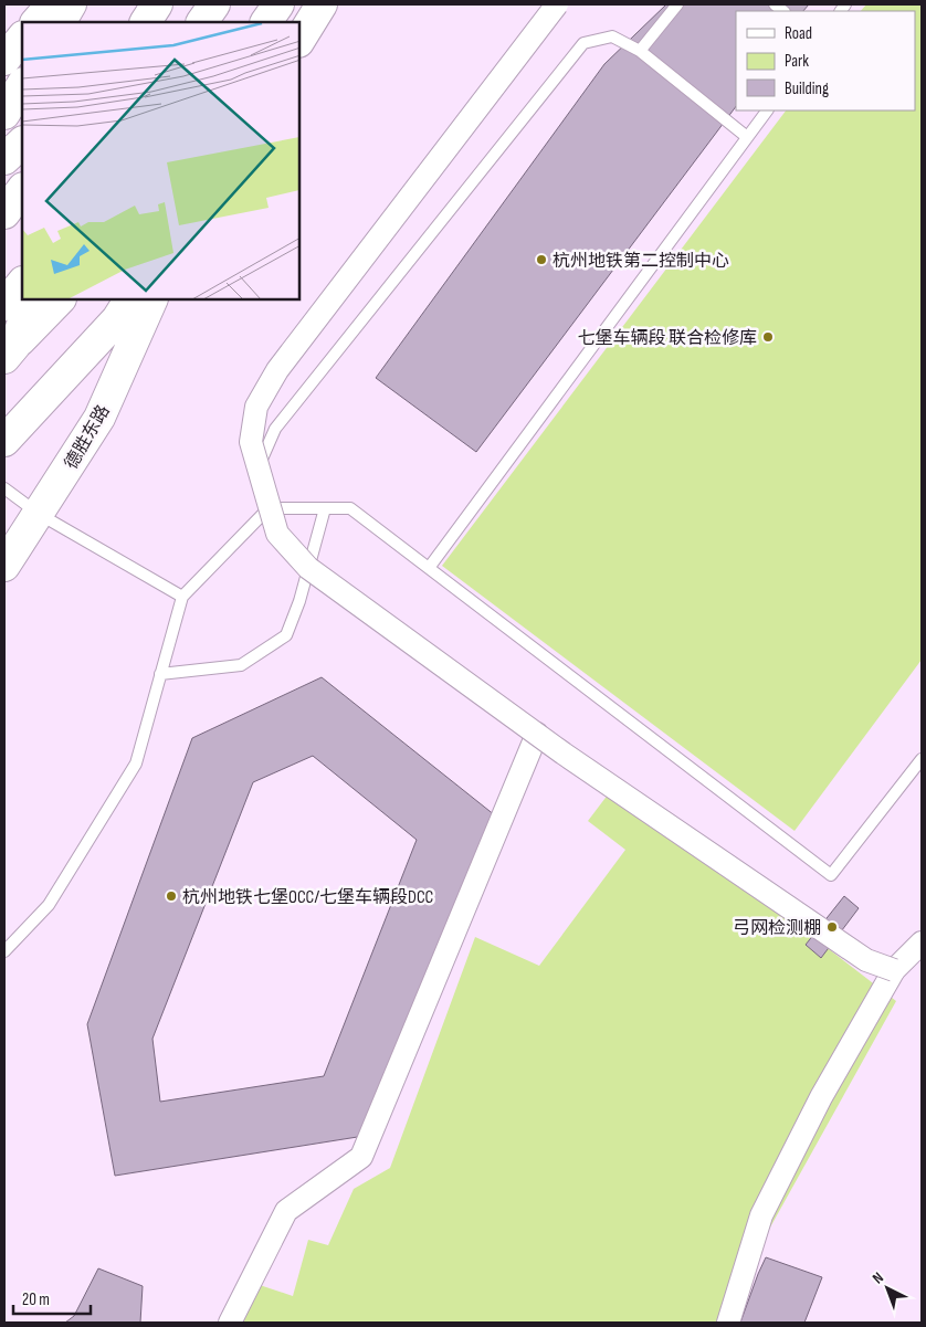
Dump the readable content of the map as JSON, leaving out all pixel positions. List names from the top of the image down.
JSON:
{
  "streets": {
    "main road": ["德胜东路"]
  },
  "places": [
    "杭州地铁第二控制中心",
    "七堡车辆段 联合检修库",
    "杭州地铁七堡OCC/七堡车辆段DCC",
    "弓网检测棚"
  ],
  "legend": ["Road", "Park", "Building"],
  "scale_bar": "20 m",
  "north": "top left"
}
